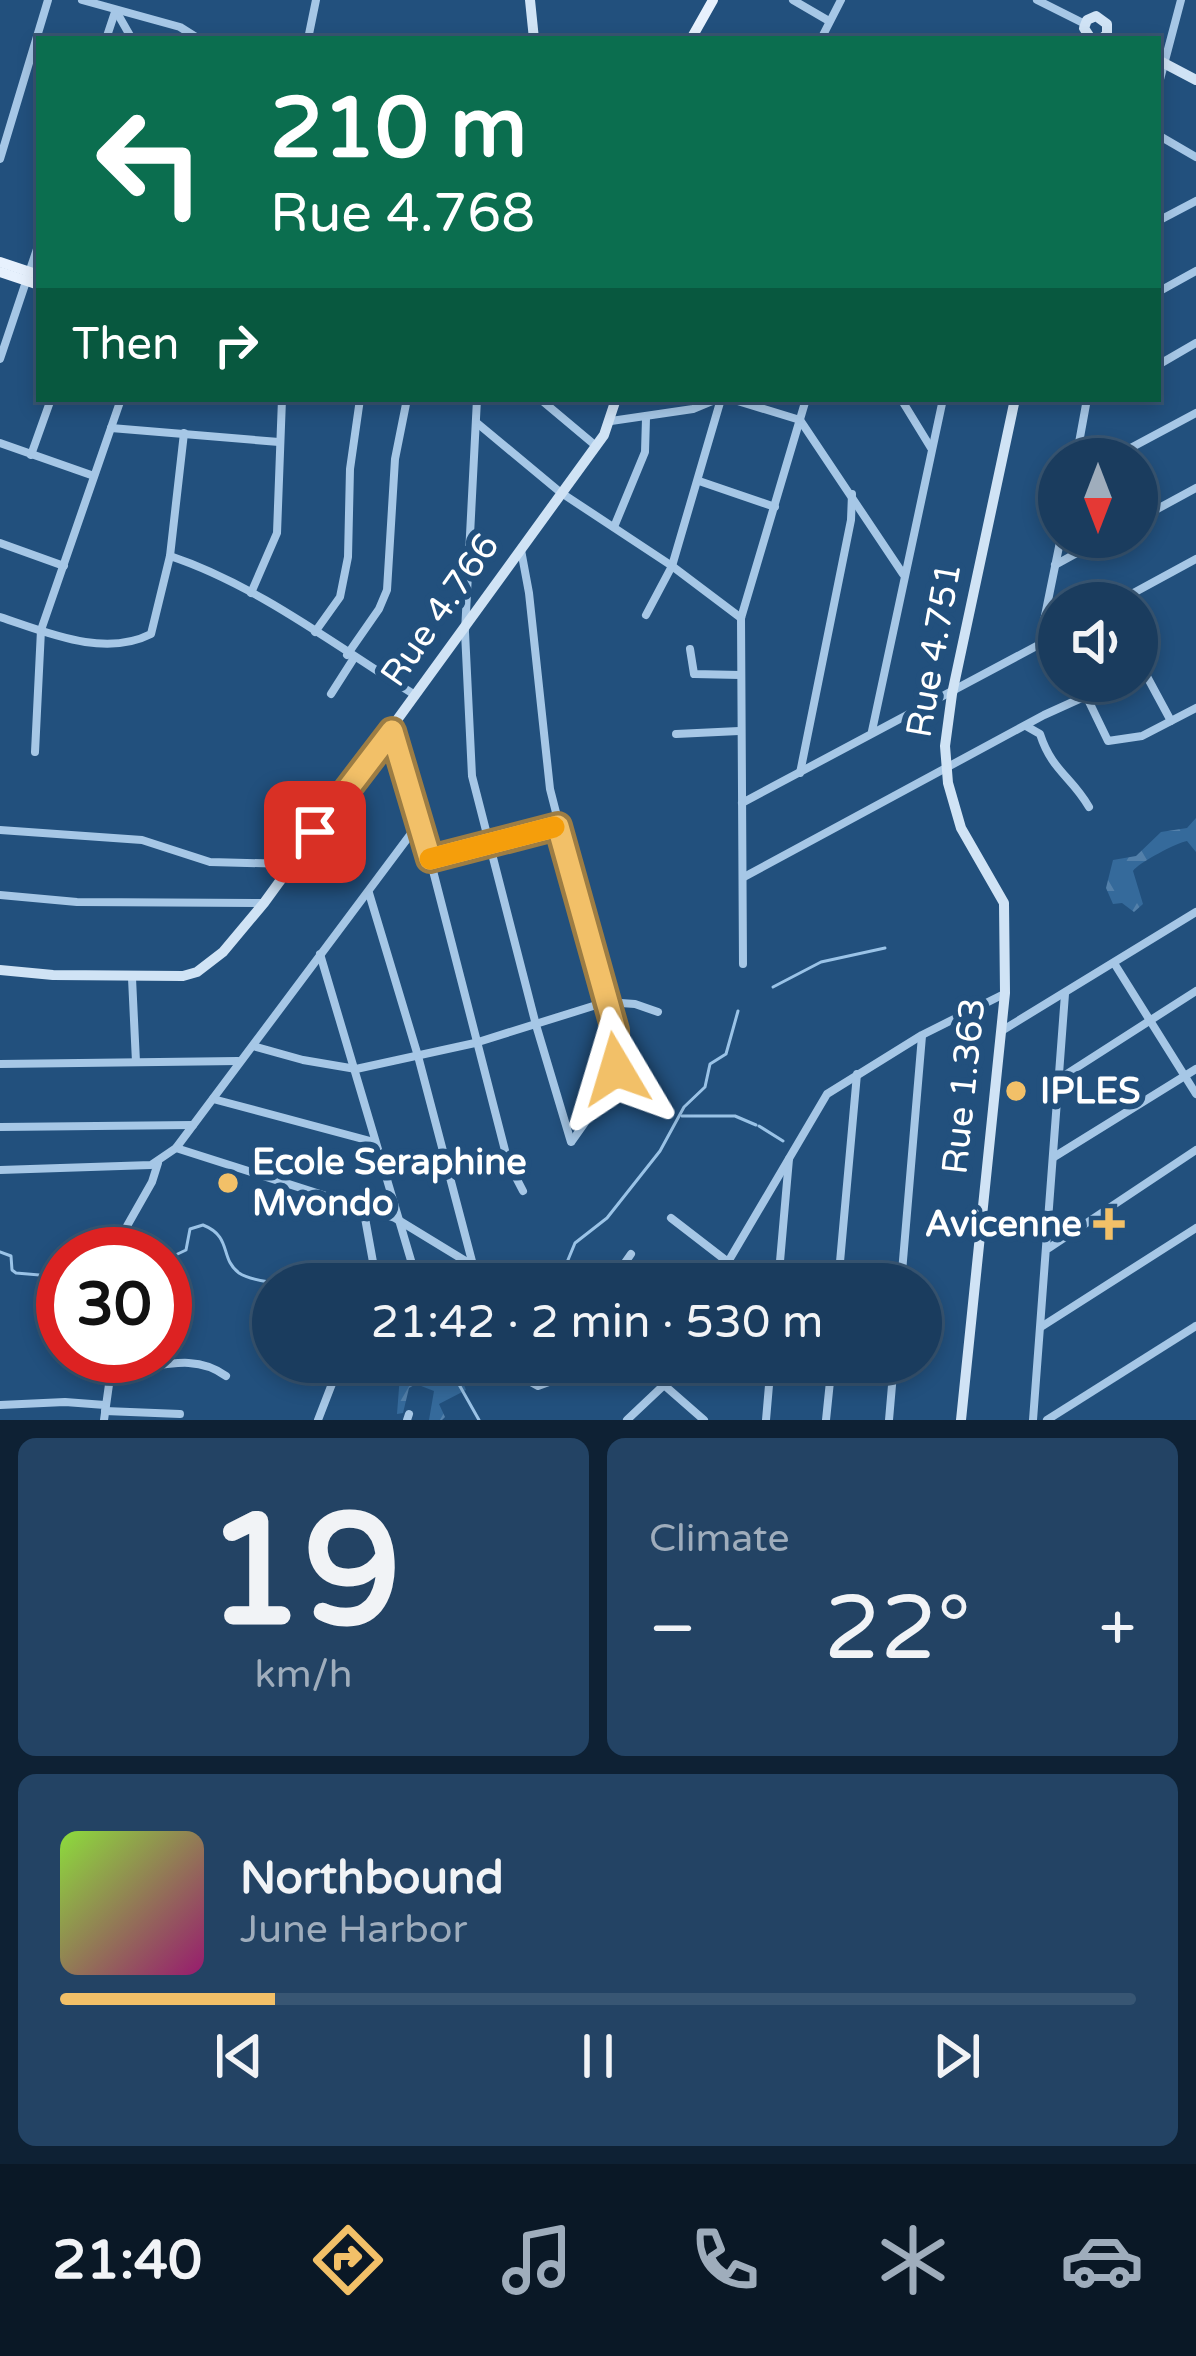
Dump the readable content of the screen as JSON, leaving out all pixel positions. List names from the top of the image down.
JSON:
{
  "streets": {
    "main road": ["Rue 4.766", "Rue 4.751", "Rue 1.363"]
  },
  "crossings": [
    ["Rue 4.751", "Rue 1.363"]
  ],
  "places": {
    "other": ["IPLES", "Ecole Seraphine Mvondo"],
    "health": ["Avicenne"]
  },
  "north": "bottom",
  "page": {
    "turn": ["210 m", "Rue 4.768"],
    "then": "Then",
    "limit": "30",
    "trip": "21:42 · 2 min · 530 m",
    "tile": [
      ["19", "km/h"],
      "Climate"
    ],
    "heat": ["−", "22°", "+"],
    "song": ["Northbound", "June Harbor"],
    "tabs": "21:40"
  }
}
